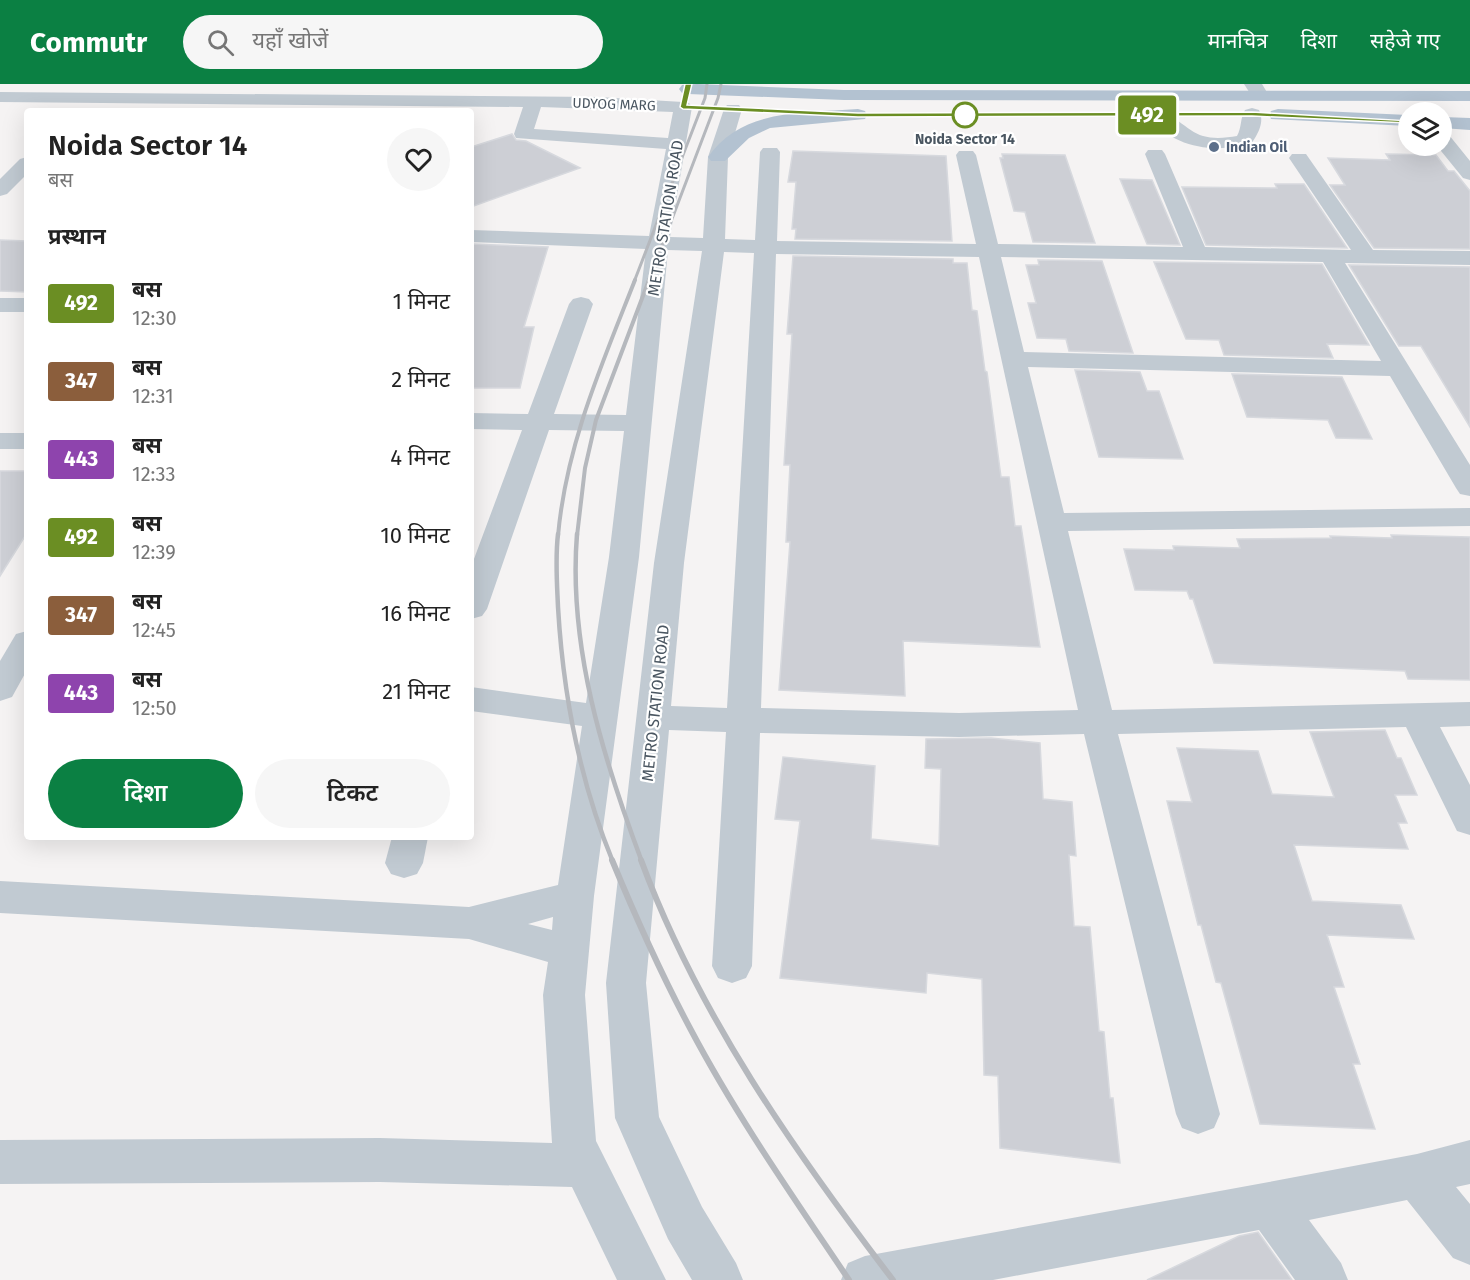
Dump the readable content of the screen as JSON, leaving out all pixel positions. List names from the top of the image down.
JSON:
{
  "streets": {
    "main road": ["UDYOG MARG"],
    "street": ["METRO STATION ROAD"]
  },
  "crossings": [
    ["UDYOG MARG", "METRO STATION ROAD"]
  ],
  "places": ["Noida Sector 14", "Indian Oil"],
  "lines": ["bus line 492"],
  "page": {
    "header": "Commutr",
    "search": "यहाँ खोजें",
    "nav": ["मानचित्र", "दिशा", "सहेजे गए"],
    "on_map": "492",
    "heading": [
      ["Noida Sector 14", "बस"],
      "प्रस्थान"
    ],
    "list": [
      {
        "mark": "492",
        "name": "बस",
        "note": "12:30",
        "value": "1 मिनट"
      },
      {
        "mark": "347",
        "name": "बस",
        "note": "12:31",
        "value": "2 मिनट"
      },
      {
        "mark": "443",
        "name": "बस",
        "note": "12:33",
        "value": "4 मिनट"
      },
      {
        "mark": "492",
        "name": "बस",
        "note": "12:39",
        "value": "10 मिनट"
      },
      {
        "mark": "347",
        "name": "बस",
        "note": "12:45",
        "value": "16 मिनट"
      },
      {
        "mark": "443",
        "name": "बस",
        "note": "12:50",
        "value": "21 मिनट"
      }
    ],
    "buttons": ["दिशा", "टिकट"]
  }
}
